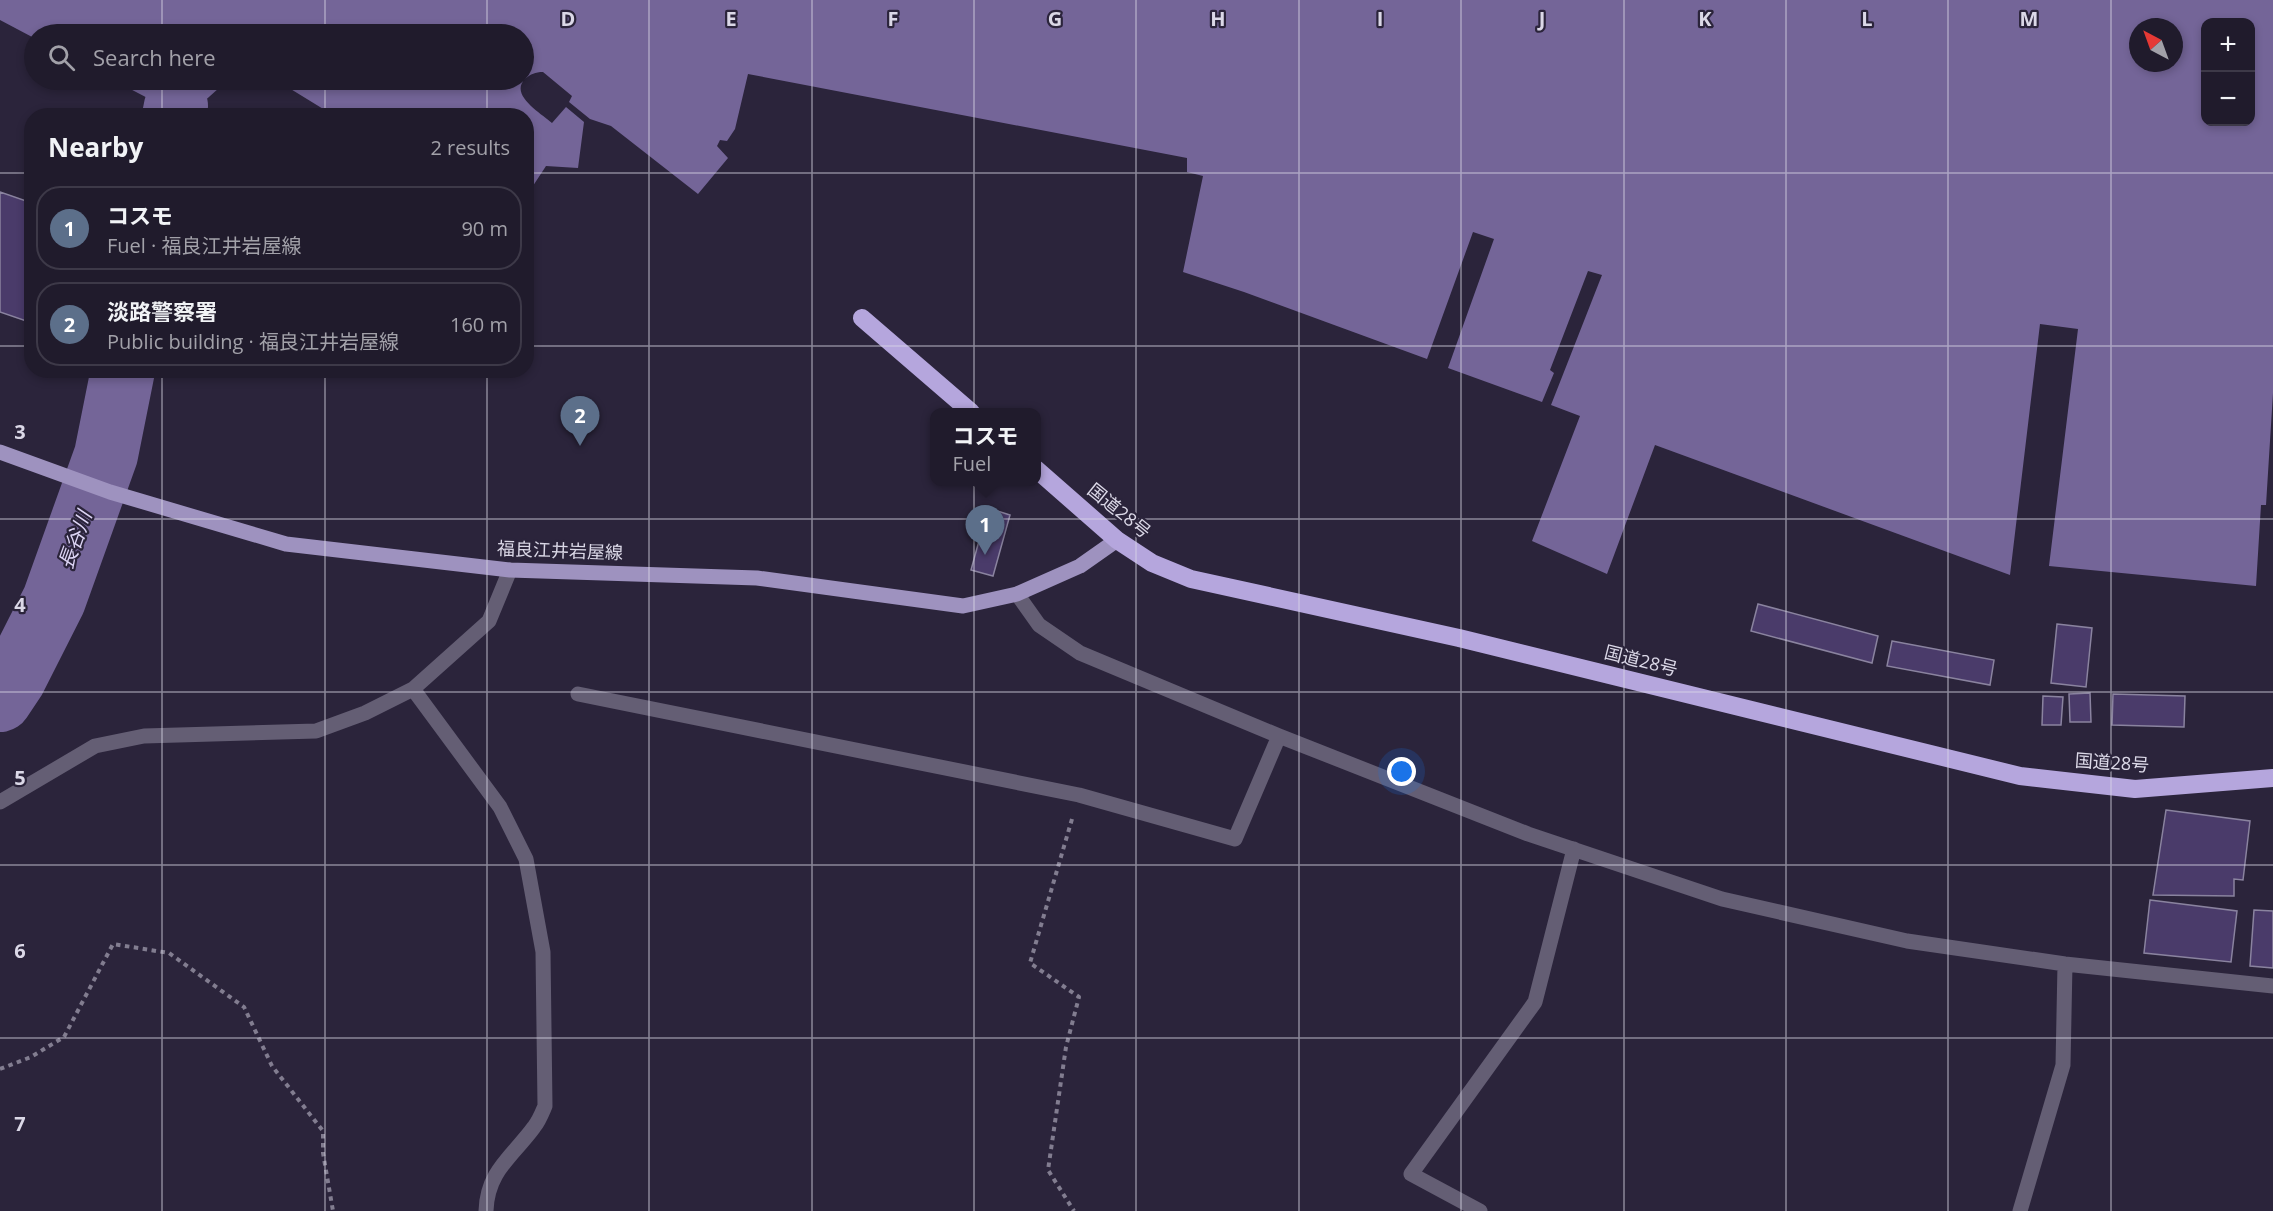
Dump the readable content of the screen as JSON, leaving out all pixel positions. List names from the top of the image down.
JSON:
{
  "streets": {
    "highway": ["国道28号"],
    "main road": ["福良江井岩屋線"]
  },
  "crossings": [
    ["国道28号", "福良江井岩屋線"]
  ],
  "water": ["長谷川"],
  "north": "top left",
  "page": {
    "map_buttons": ["+", "−"],
    "search": "Search here",
    "heading": ["Nearby", "2 results"],
    "list": [
      {
        "mark": "1",
        "name": "コスモ",
        "note": "Fuel · 福良江井岩屋線",
        "value": "90 m"
      },
      {
        "mark": "2",
        "name": "淡路警察署",
        "note": "Public building · 福良江井岩屋線",
        "value": "160 m"
      }
    ],
    "pins": ["2", "1"],
    "popup": ["コスモ", "Fuel"]
  },
  "grid": {
    "columns": [
      "D",
      "E",
      "F",
      "G",
      "H",
      "I",
      "J",
      "K",
      "L",
      "M"
    ],
    "rows": [
      "3",
      "4",
      "5",
      "6",
      "7"
    ]
  }
}
